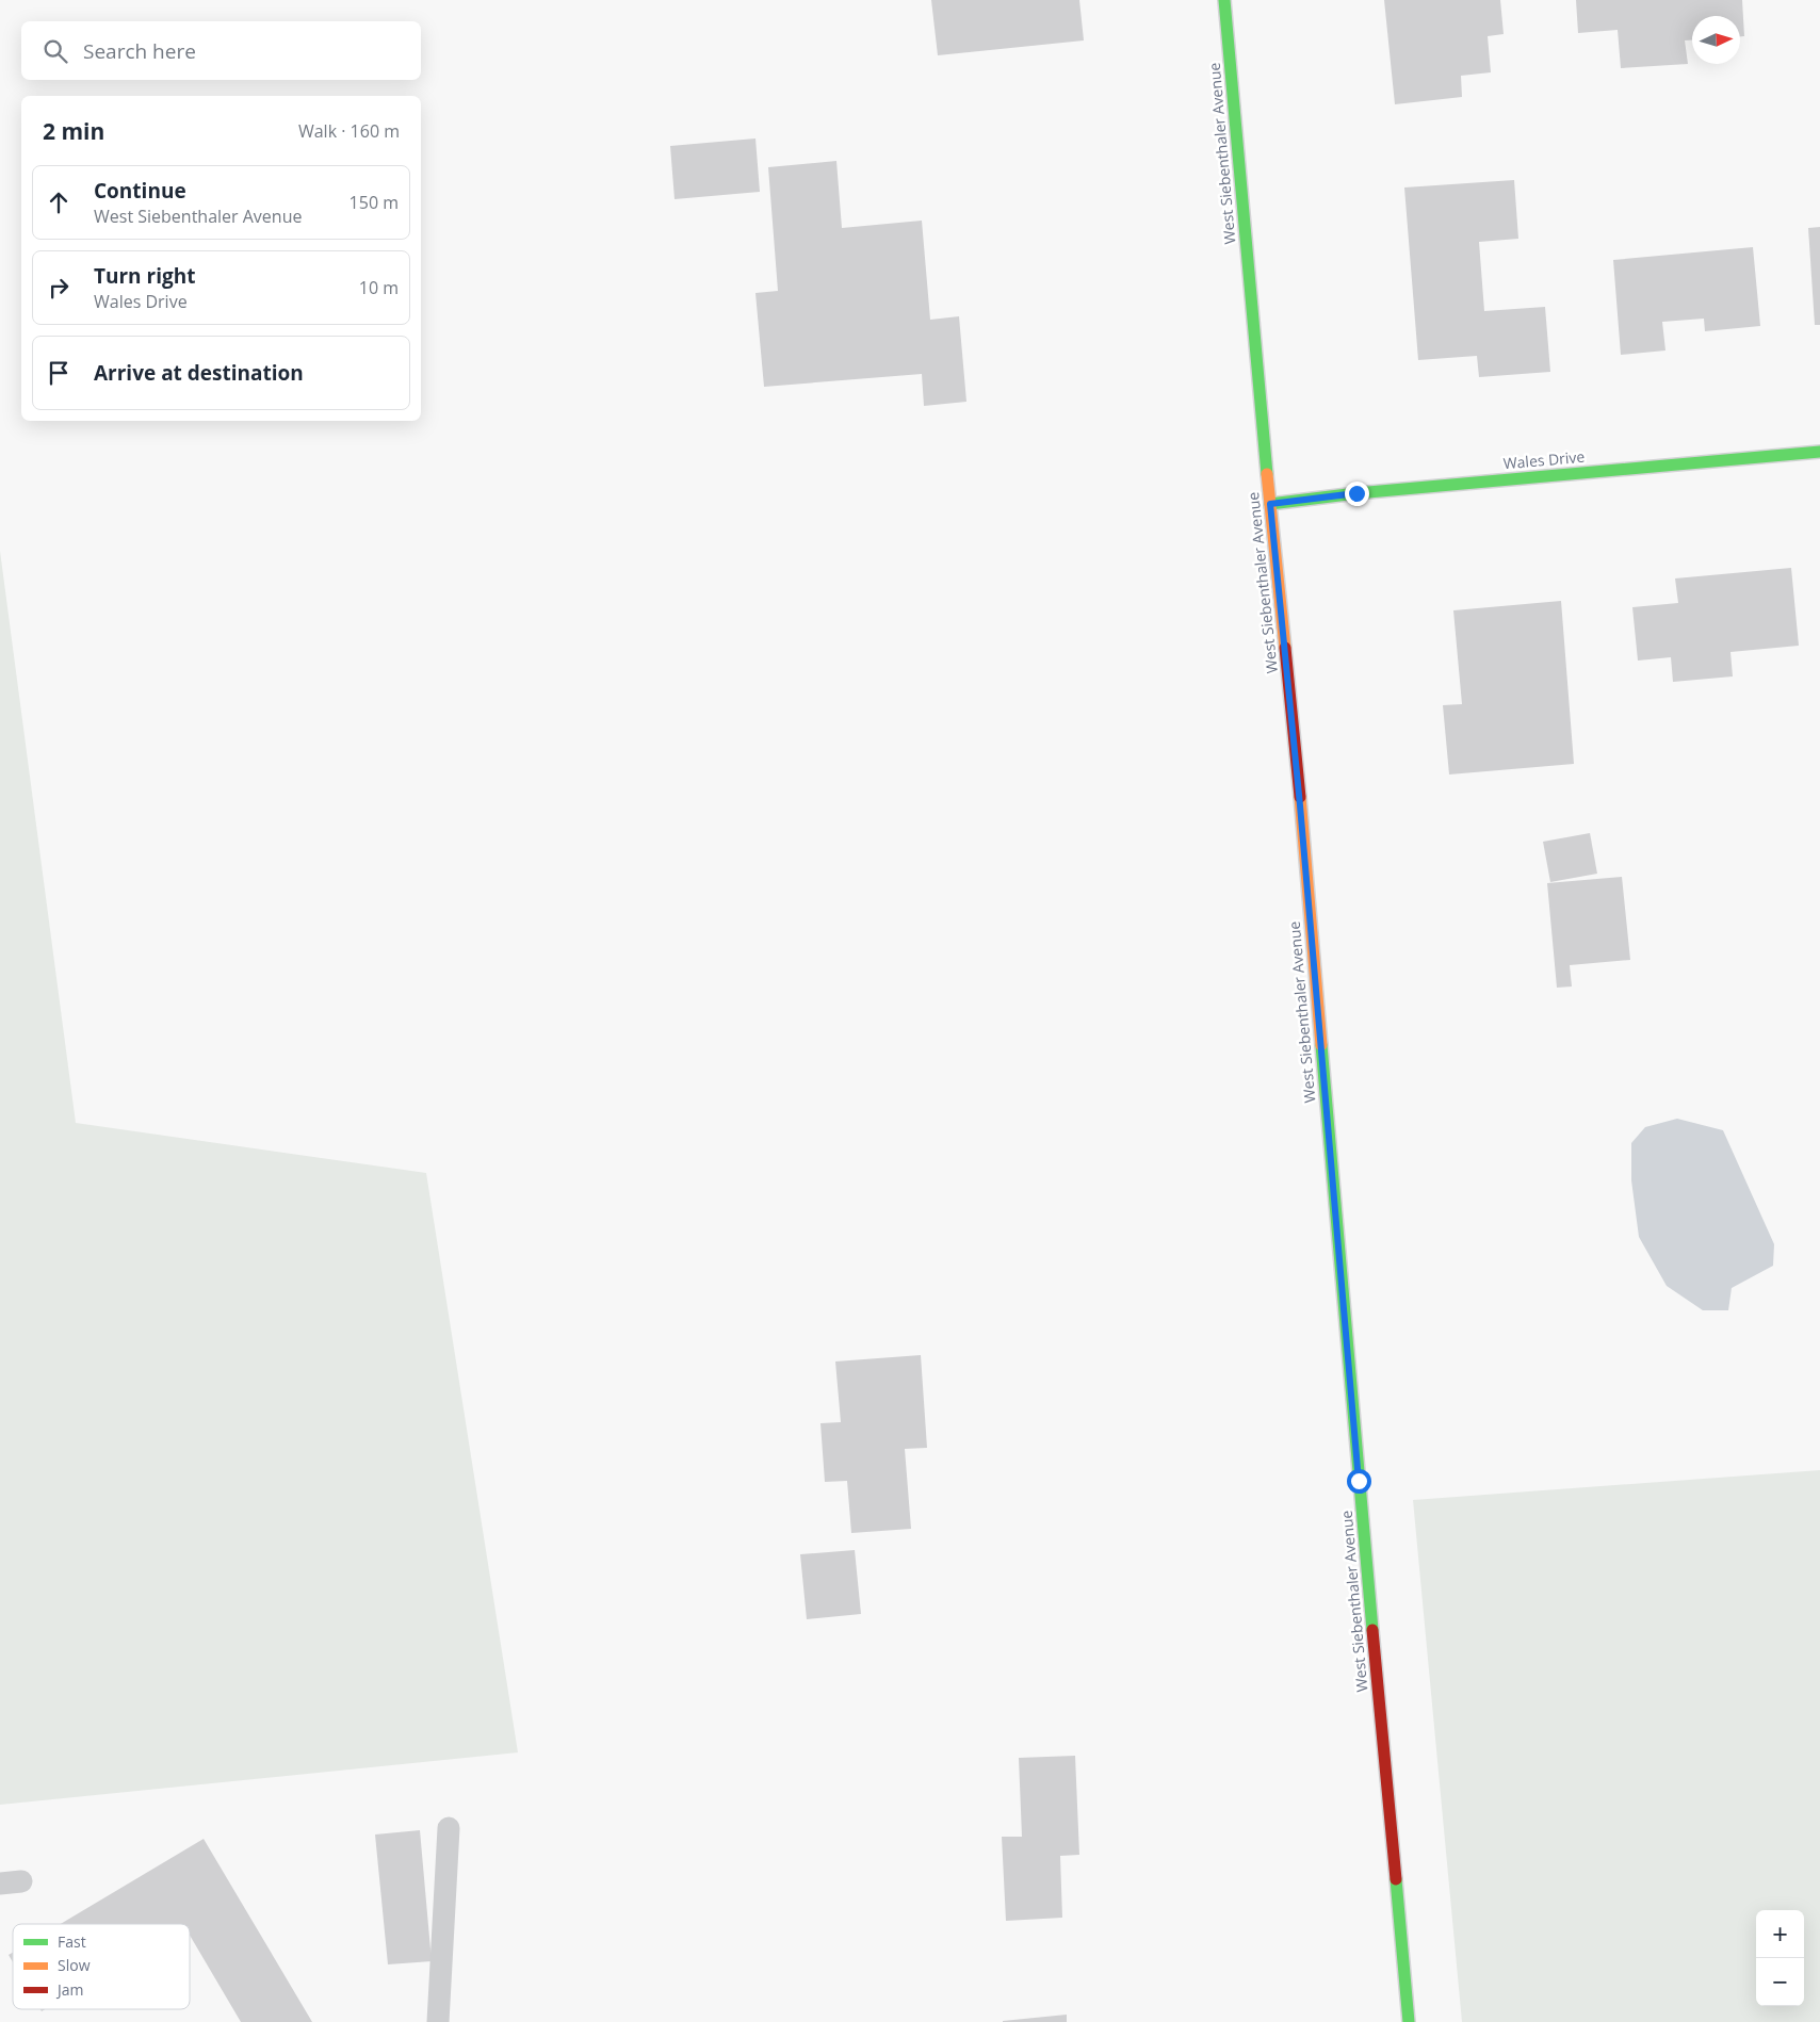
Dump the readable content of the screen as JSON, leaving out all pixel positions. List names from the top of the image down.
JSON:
{
  "streets": {
    "main road": ["West Siebenthaler Avenue", "Wales Drive"]
  },
  "crossings": [
    ["West Siebenthaler Avenue", "Wales Drive"]
  ],
  "legend": ["Fast", "Slow", "Jam"],
  "north": "right",
  "page": {
    "search": "Search here",
    "heading": ["2 min", "Walk · 160 m"],
    "list": [
      ["Continue", "West Siebenthaler Avenue", "150 m"],
      ["Turn right", "Wales Drive", "10 m"],
      "Arrive at destination"
    ],
    "map_buttons": ["+", "−"]
  }
}
